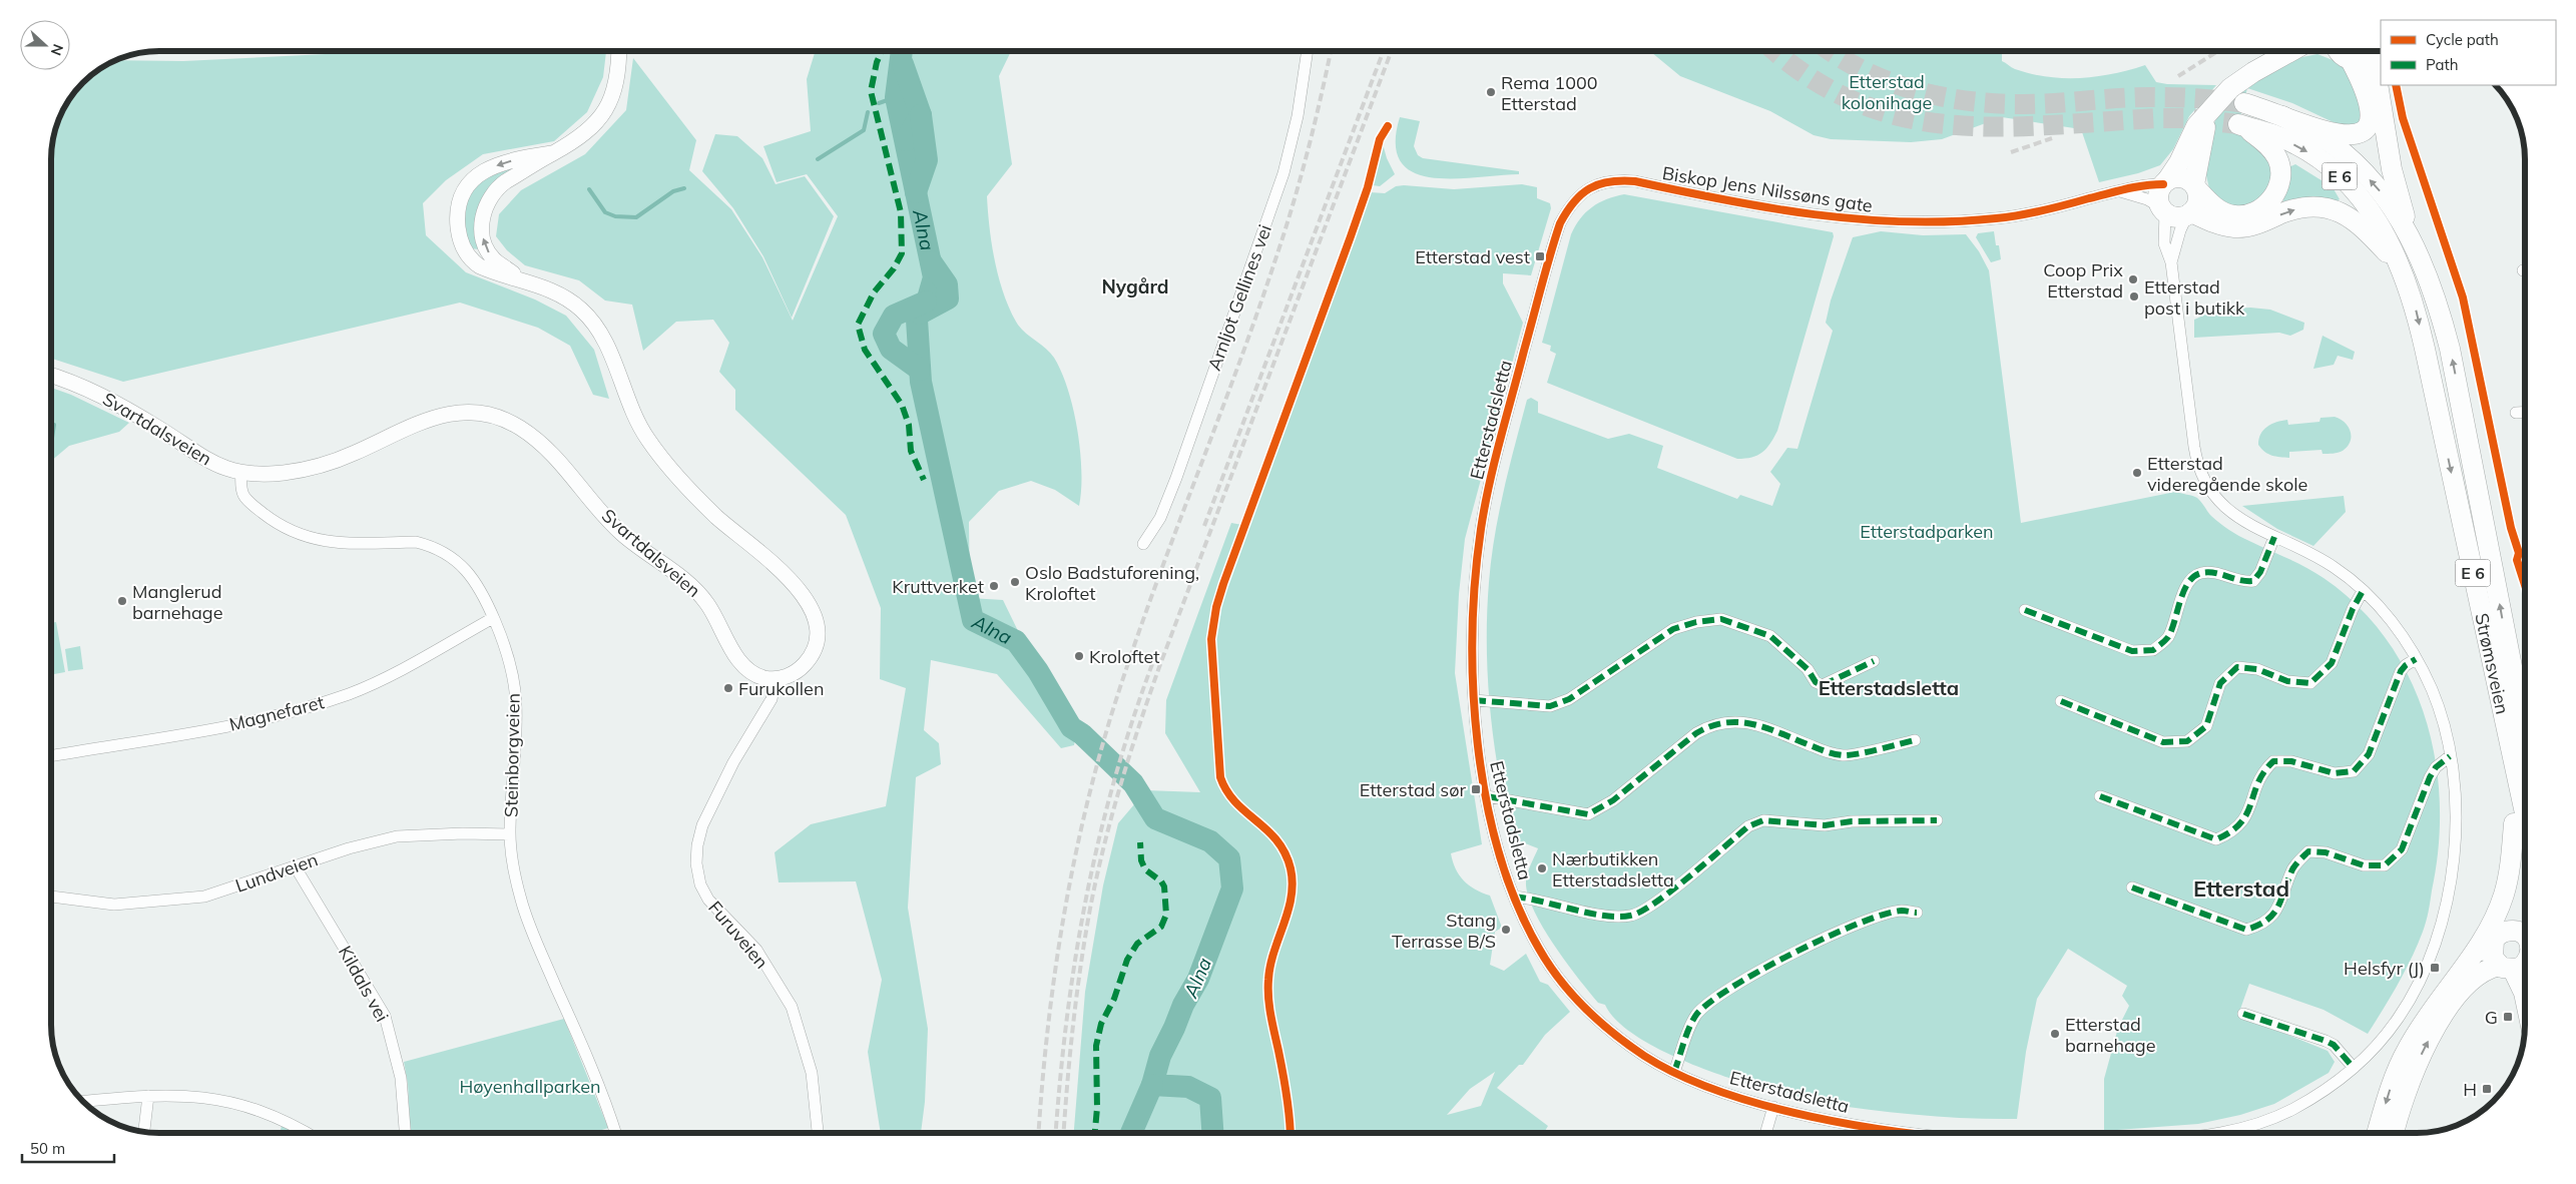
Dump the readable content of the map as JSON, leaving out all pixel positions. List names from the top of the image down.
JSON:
{
  "streets": {
    "highway": ["E 6", "Strømsveien"],
    "street": [
      "Biskop Jens Nilssøns gate",
      "Arnljot Gellines vei",
      "Etterstadsletta",
      "Svartdalsveien",
      "Magnefaret",
      "Steinborgveien",
      "Lundveien",
      "Furuveien",
      "Kildals vei"
    ]
  },
  "crossings": [
    ["E 6", "Biskop Jens Nilssøns gate"],
    ["E 6", "Strømsveien"],
    ["Biskop Jens Nilssøns gate", "Etterstadsletta"],
    ["Svartdalsveien", "Steinborgveien"],
    ["Svartdalsveien", "Furuveien"],
    ["Magnefaret", "Steinborgveien"],
    ["Steinborgveien", "Lundveien"],
    ["Lundveien", "Kildals vei"]
  ],
  "districts": ["Nygård", "Etterstadsletta", "Etterstad"],
  "water": ["Alna"],
  "parks": ["Etterstad kolonihage", "Etterstadparken", "Høyenhallparken"],
  "places": {
    "other": [
      "Rema 1000 Etterstad",
      "Coop Prix Etterstad",
      "Etterstad post i butikk",
      "Etterstad videregående skole",
      "Oslo Badstuforening, Kroloftet",
      "Kruttverket",
      "Manglerud barnehage",
      "Kroloftet",
      "Furukollen",
      "Nærbutikken Etterstadsletta",
      "Stang Terrasse B/S",
      "Etterstad barnehage"
    ],
    "transit": [
      "Etterstad vest",
      "Etterstad sør",
      "Helsfyr (J)",
      "G",
      "H"
    ]
  },
  "legend": ["Cycle path", "Path"],
  "scale_bar": "50 m",
  "north": "right"
}
